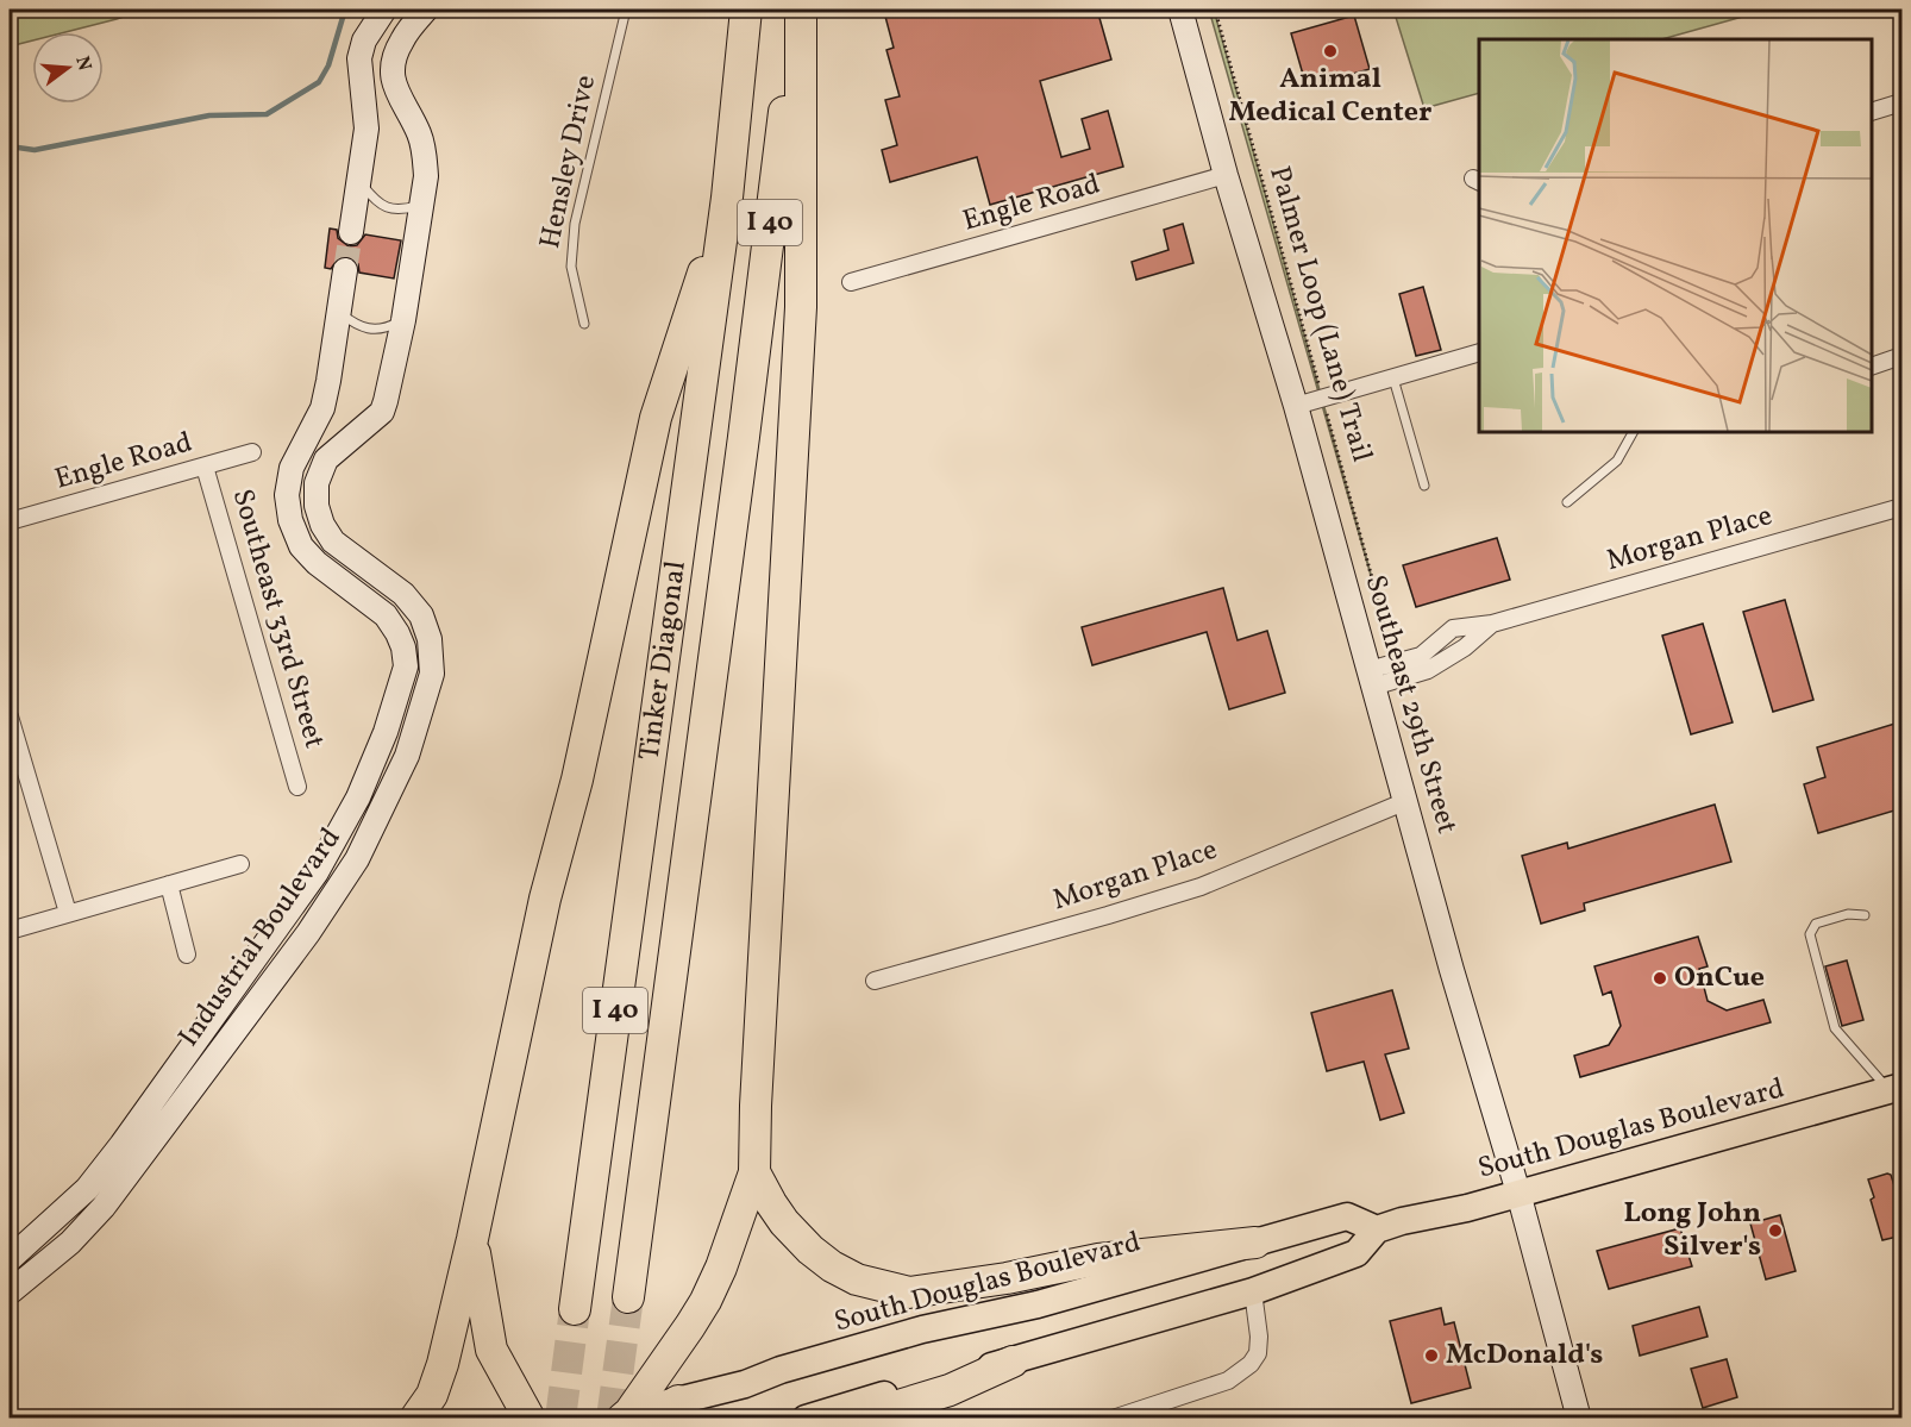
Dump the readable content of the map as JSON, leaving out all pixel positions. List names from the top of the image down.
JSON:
{
  "streets": {
    "highway": ["I 40", "Tinker Diagonal"],
    "main road": ["Southeast 29th Street", "Industrial Boulevard", "South Douglas Boulevard"],
    "street": ["Engle Road", "Morgan Place", "Southeast 33rd Street"],
    "lane": ["Hensley Drive"],
    "path": ["Palmer Loop (Lane) Trail"]
  },
  "crossings": [
    ["Engle Road", "Southeast 33rd Street"],
    ["Engle Road", "Southeast 29th Street"],
    ["Morgan Place", "Southeast 29th Street"],
    ["Southeast 29th Street", "South Douglas Boulevard"]
  ],
  "places": [
    "Animal Medical Center",
    "OnCue",
    "Long John Silver's",
    "McDonald's"
  ],
  "north": "right"
}
